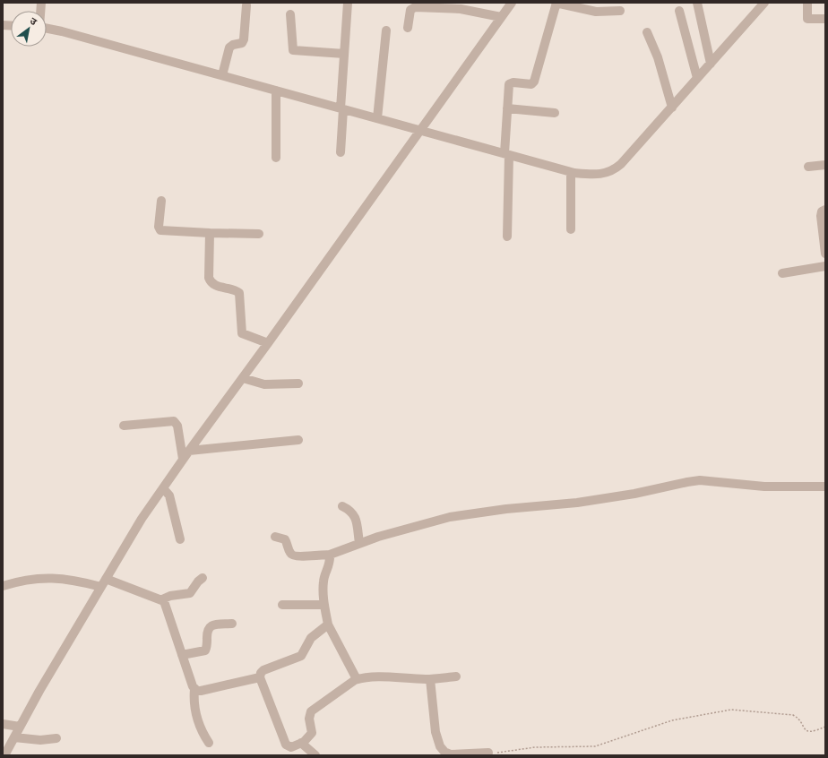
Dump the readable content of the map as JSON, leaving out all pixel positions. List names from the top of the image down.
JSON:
{
  "north": "top right"
}
